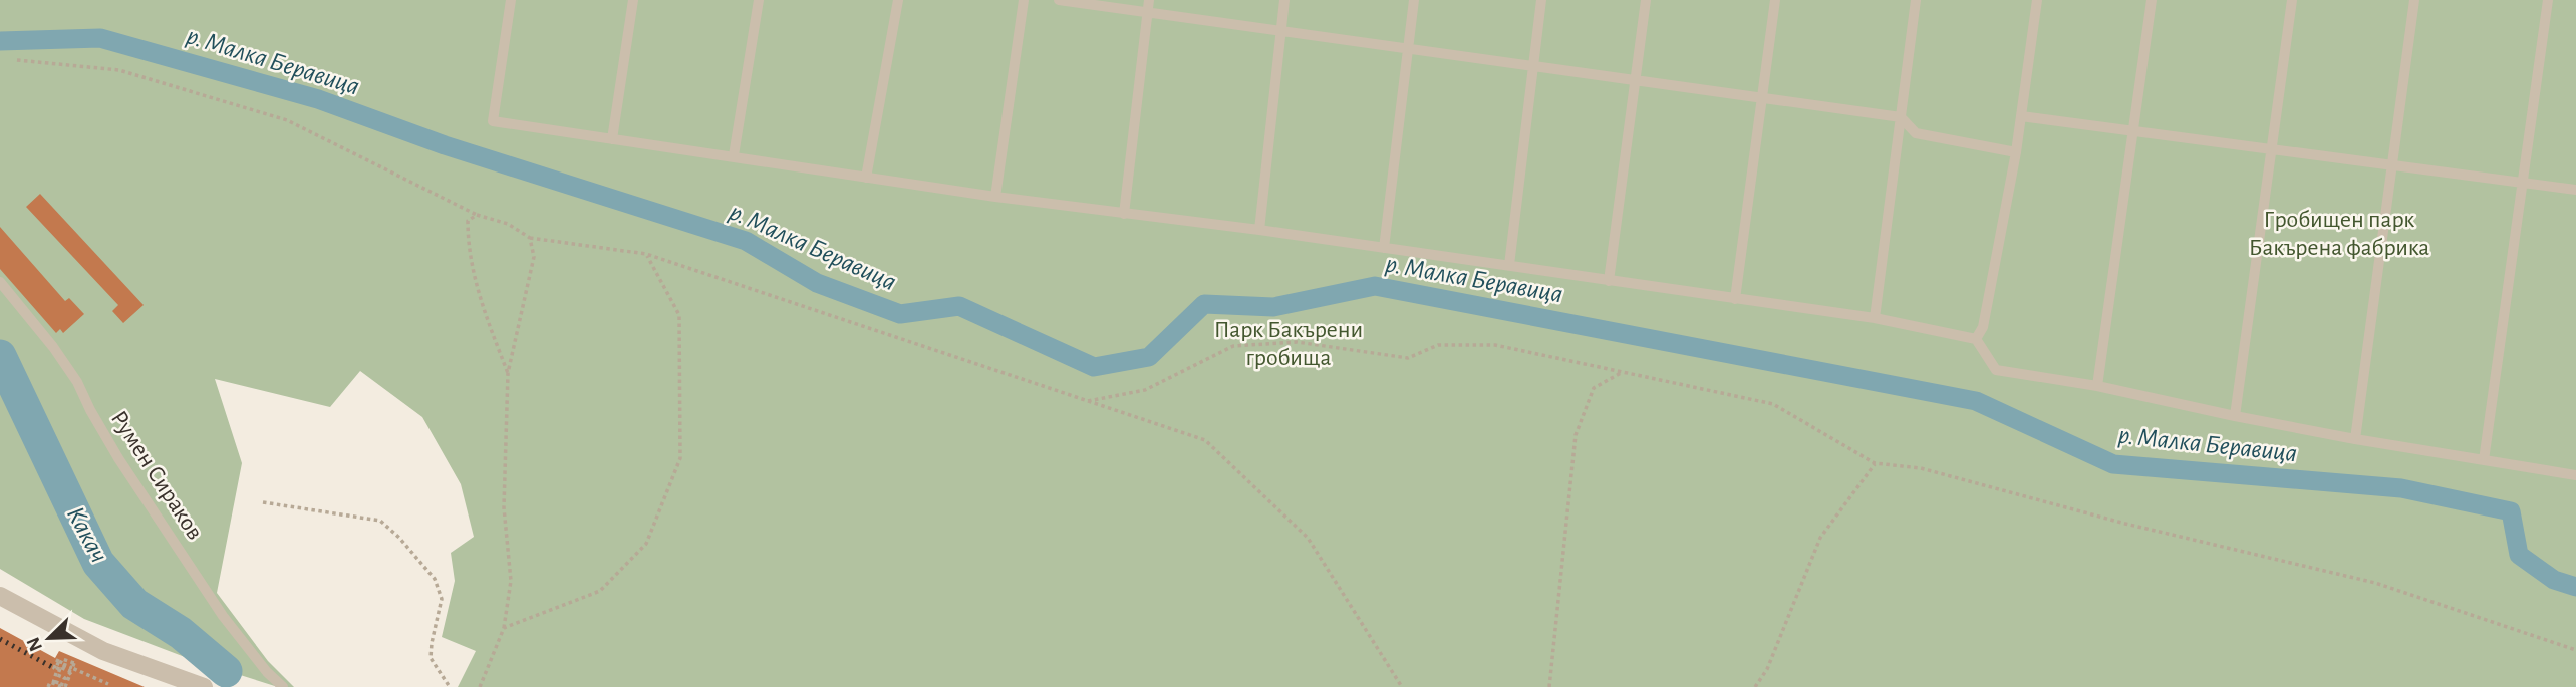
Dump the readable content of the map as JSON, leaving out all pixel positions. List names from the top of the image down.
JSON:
{
  "streets": {
    "lane": ["Румен Сираков"]
  },
  "water": ["р. Малка Беравица", "Какач"],
  "parks": ["Гробищен парк Бакърена фабрика", "Парк Бакърени гробища"],
  "north": "bottom left"
}
